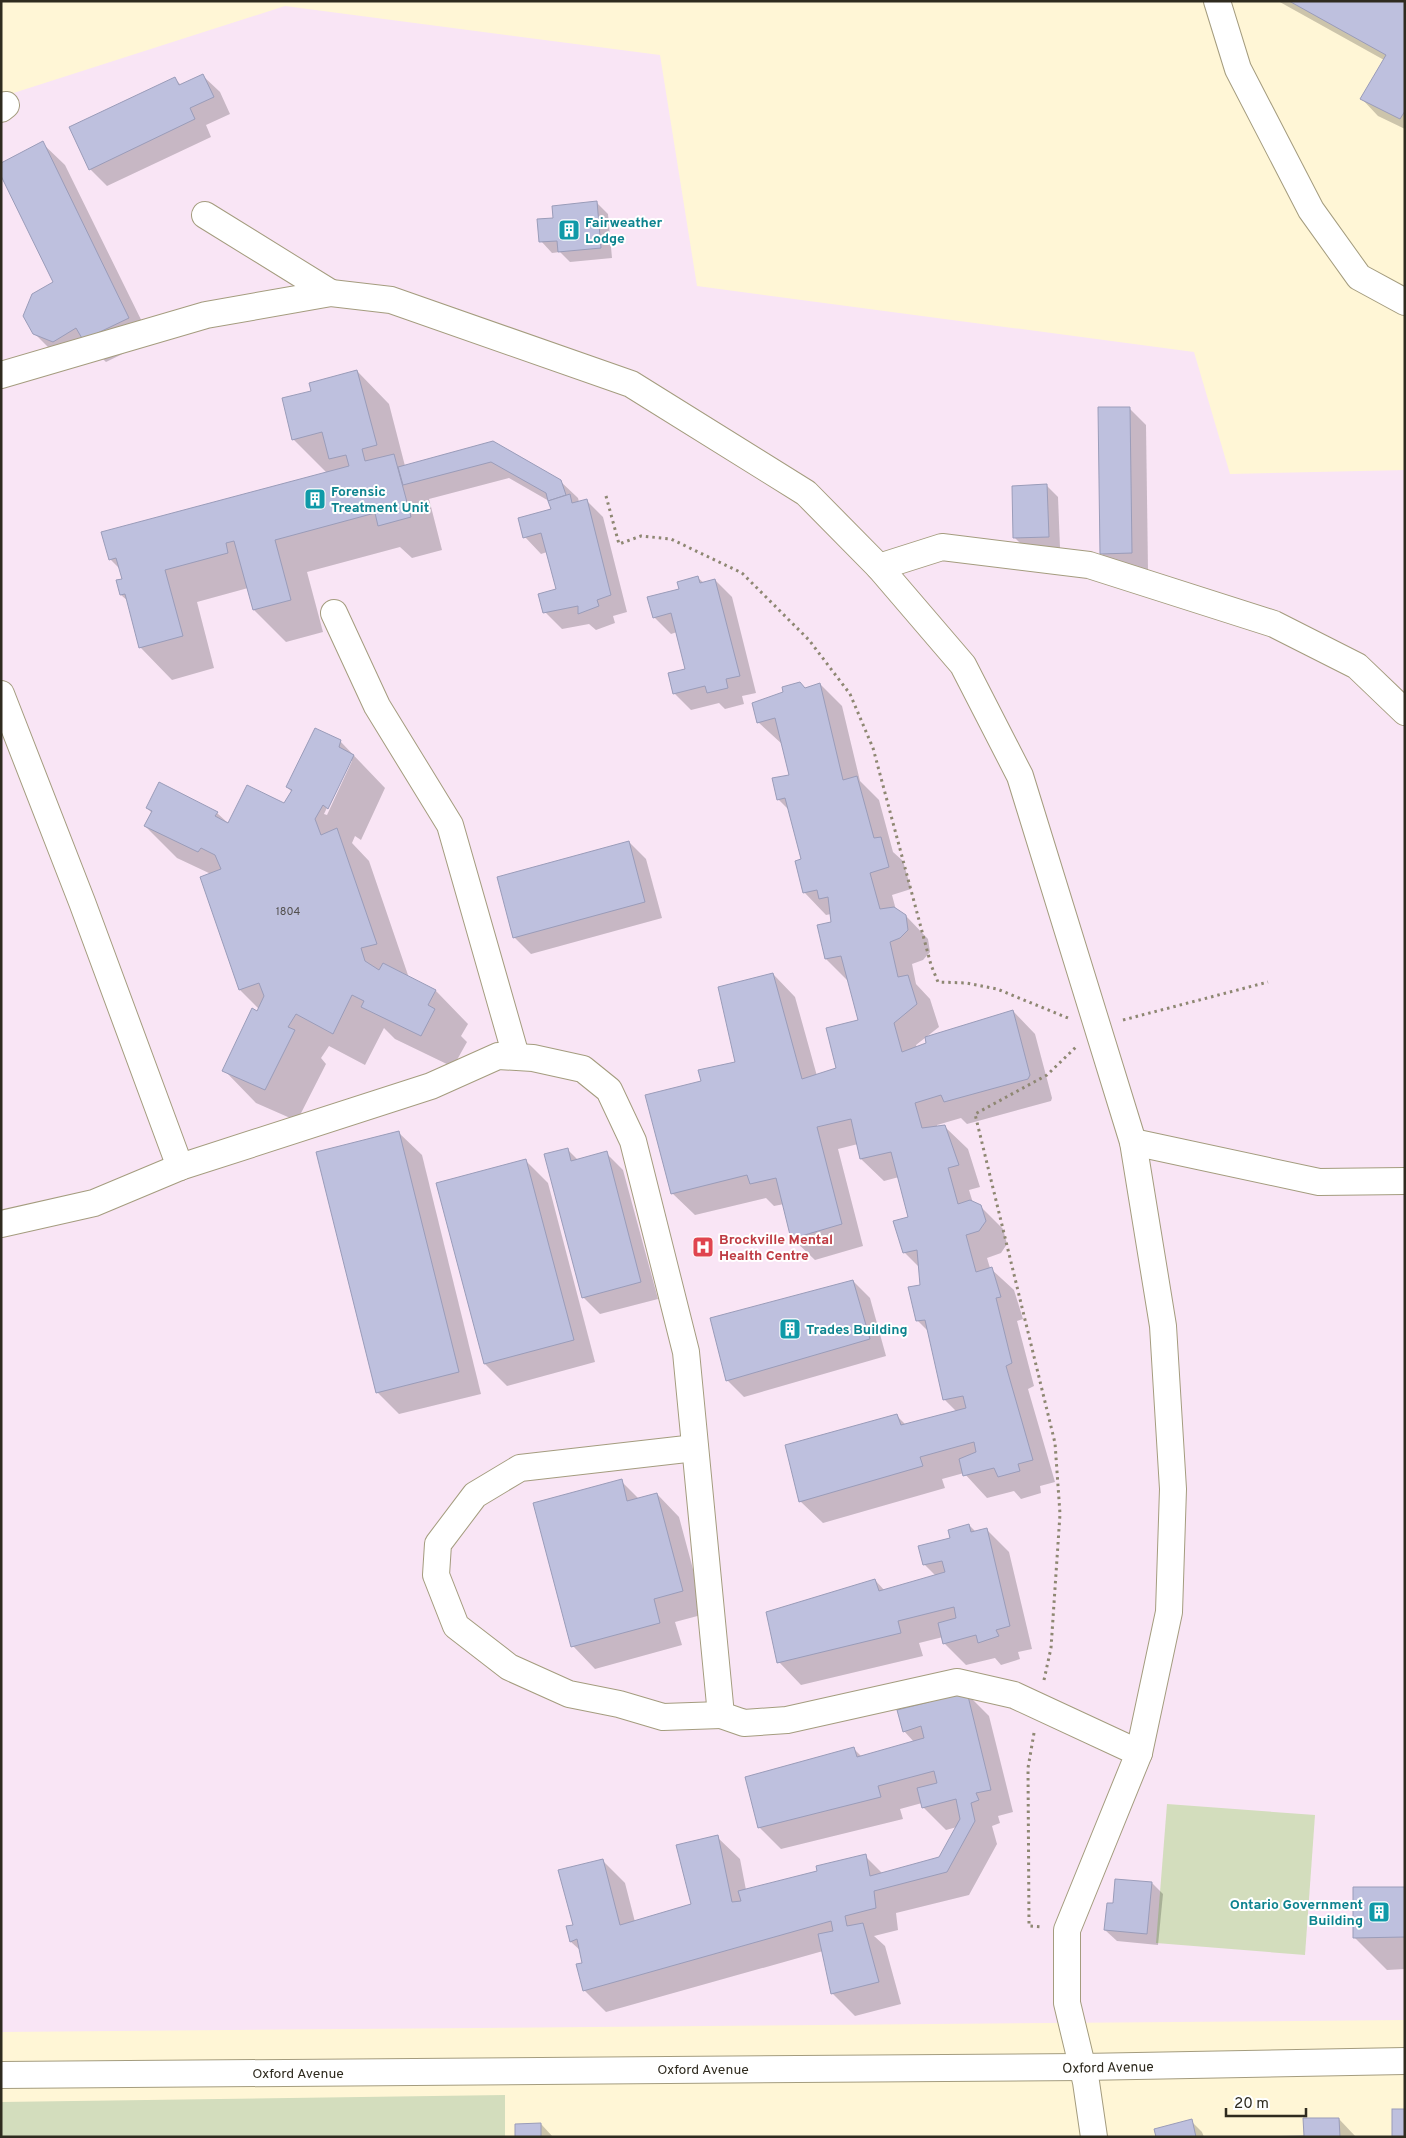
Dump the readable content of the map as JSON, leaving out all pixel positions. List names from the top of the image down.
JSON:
{
  "streets": {
    "street": ["Oxford Avenue"]
  },
  "places": {
    "building": [
      "Fairweather Lodge",
      "Forensic Treatment Unit",
      "Trades Building",
      "Ontario Government Building"
    ],
    "hospital": ["Brockville Mental Health Centre"]
  },
  "house_numbers": ["1804"],
  "scale_bar": "20 m"
}
